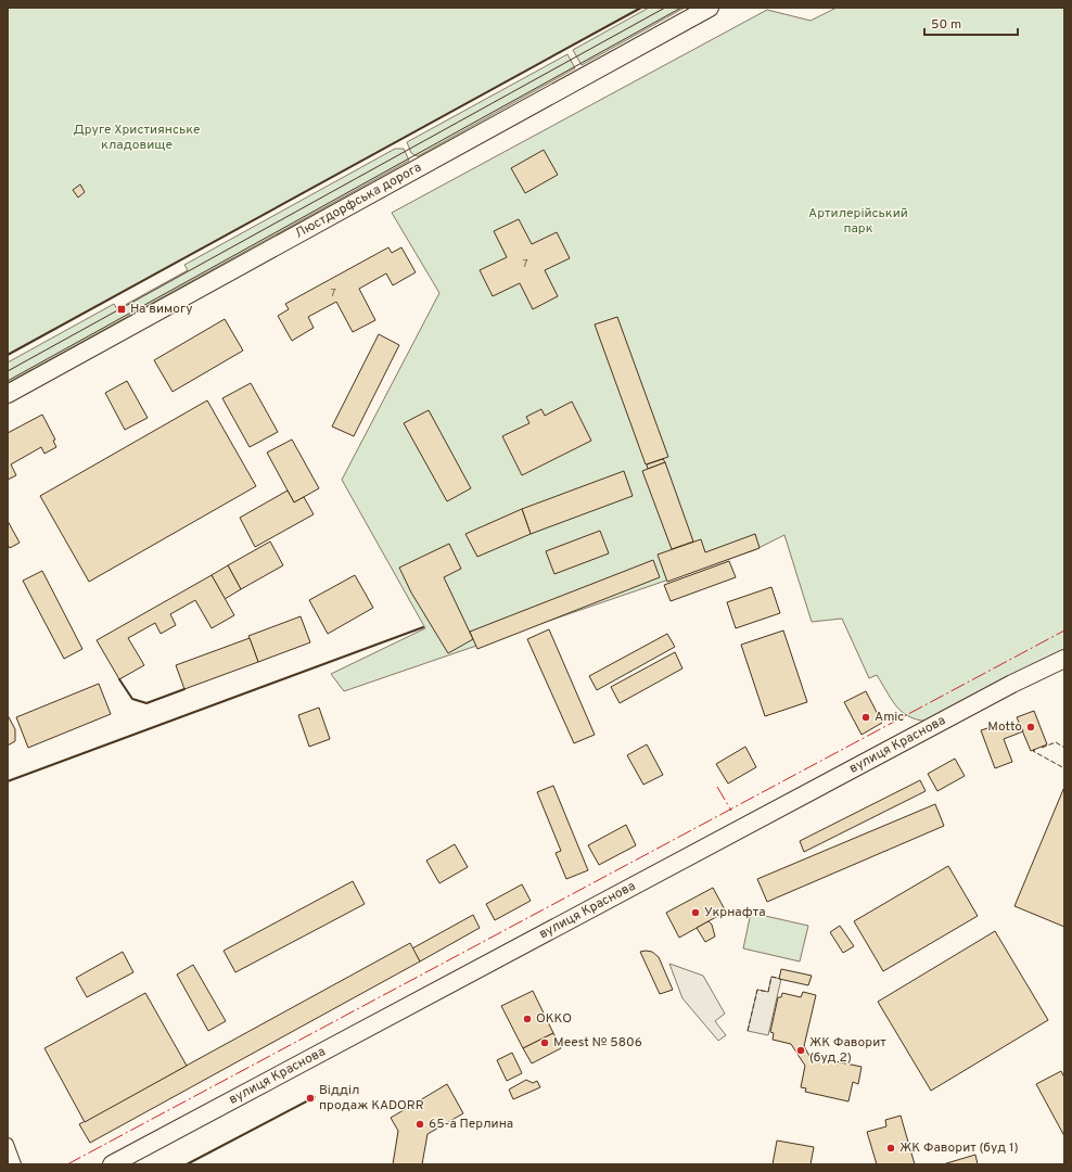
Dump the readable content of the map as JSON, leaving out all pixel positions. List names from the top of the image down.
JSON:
{
  "streets": {
    "main road": ["Люстдорфська дорога", "вулиця Краснова"]
  },
  "parks": ["Друге Християнське кладовище", "Артилерійський парк"],
  "places": {
    "transit": ["На вимогу"],
    "other": [
      "Amic",
      "Motto",
      "Укрнафта",
      "ОККО",
      "Meest № 5806",
      "ЖК Фаворит (буд 2)",
      "Відділ продаж KADORR",
      "65-а Перлина",
      "ЖК Фаворит (буд 1)"
    ]
  },
  "house_numbers": ["7", "7"],
  "scale_bar": "50 m"
}
